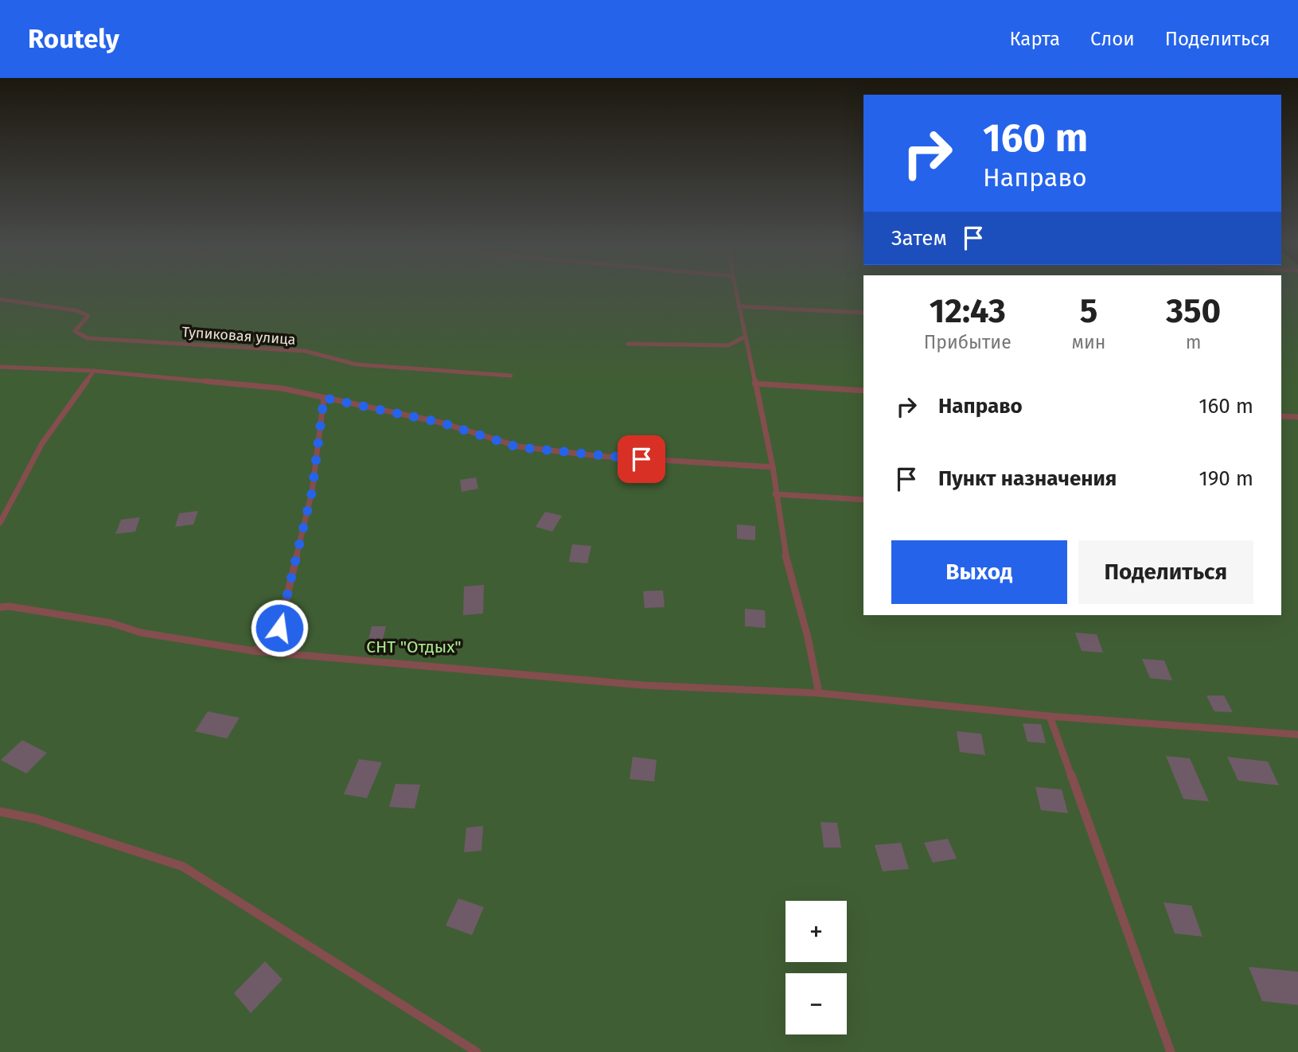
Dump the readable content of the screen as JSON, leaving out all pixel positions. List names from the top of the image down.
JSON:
{
  "streets": {
    "lane": ["Тупиковая улица"]
  },
  "parks": ["СНТ \"Отдых\""],
  "page": {
    "header": "Routely",
    "nav": ["Карта", "Слои", "Поделиться"],
    "turn": ["160 m", "Направо"],
    "then": "Затем",
    "eta": [
      "12:43",
      "Прибытие",
      "5",
      "мин",
      "350",
      "m"
    ],
    "list": [
      {
        "name": "Направо",
        "value": "160 m"
      },
      {
        "name": "Пункт назначения",
        "value": "190 m"
      }
    ],
    "buttons": ["Выход", "Поделиться"],
    "map_buttons": ["+", "−"]
  }
}
